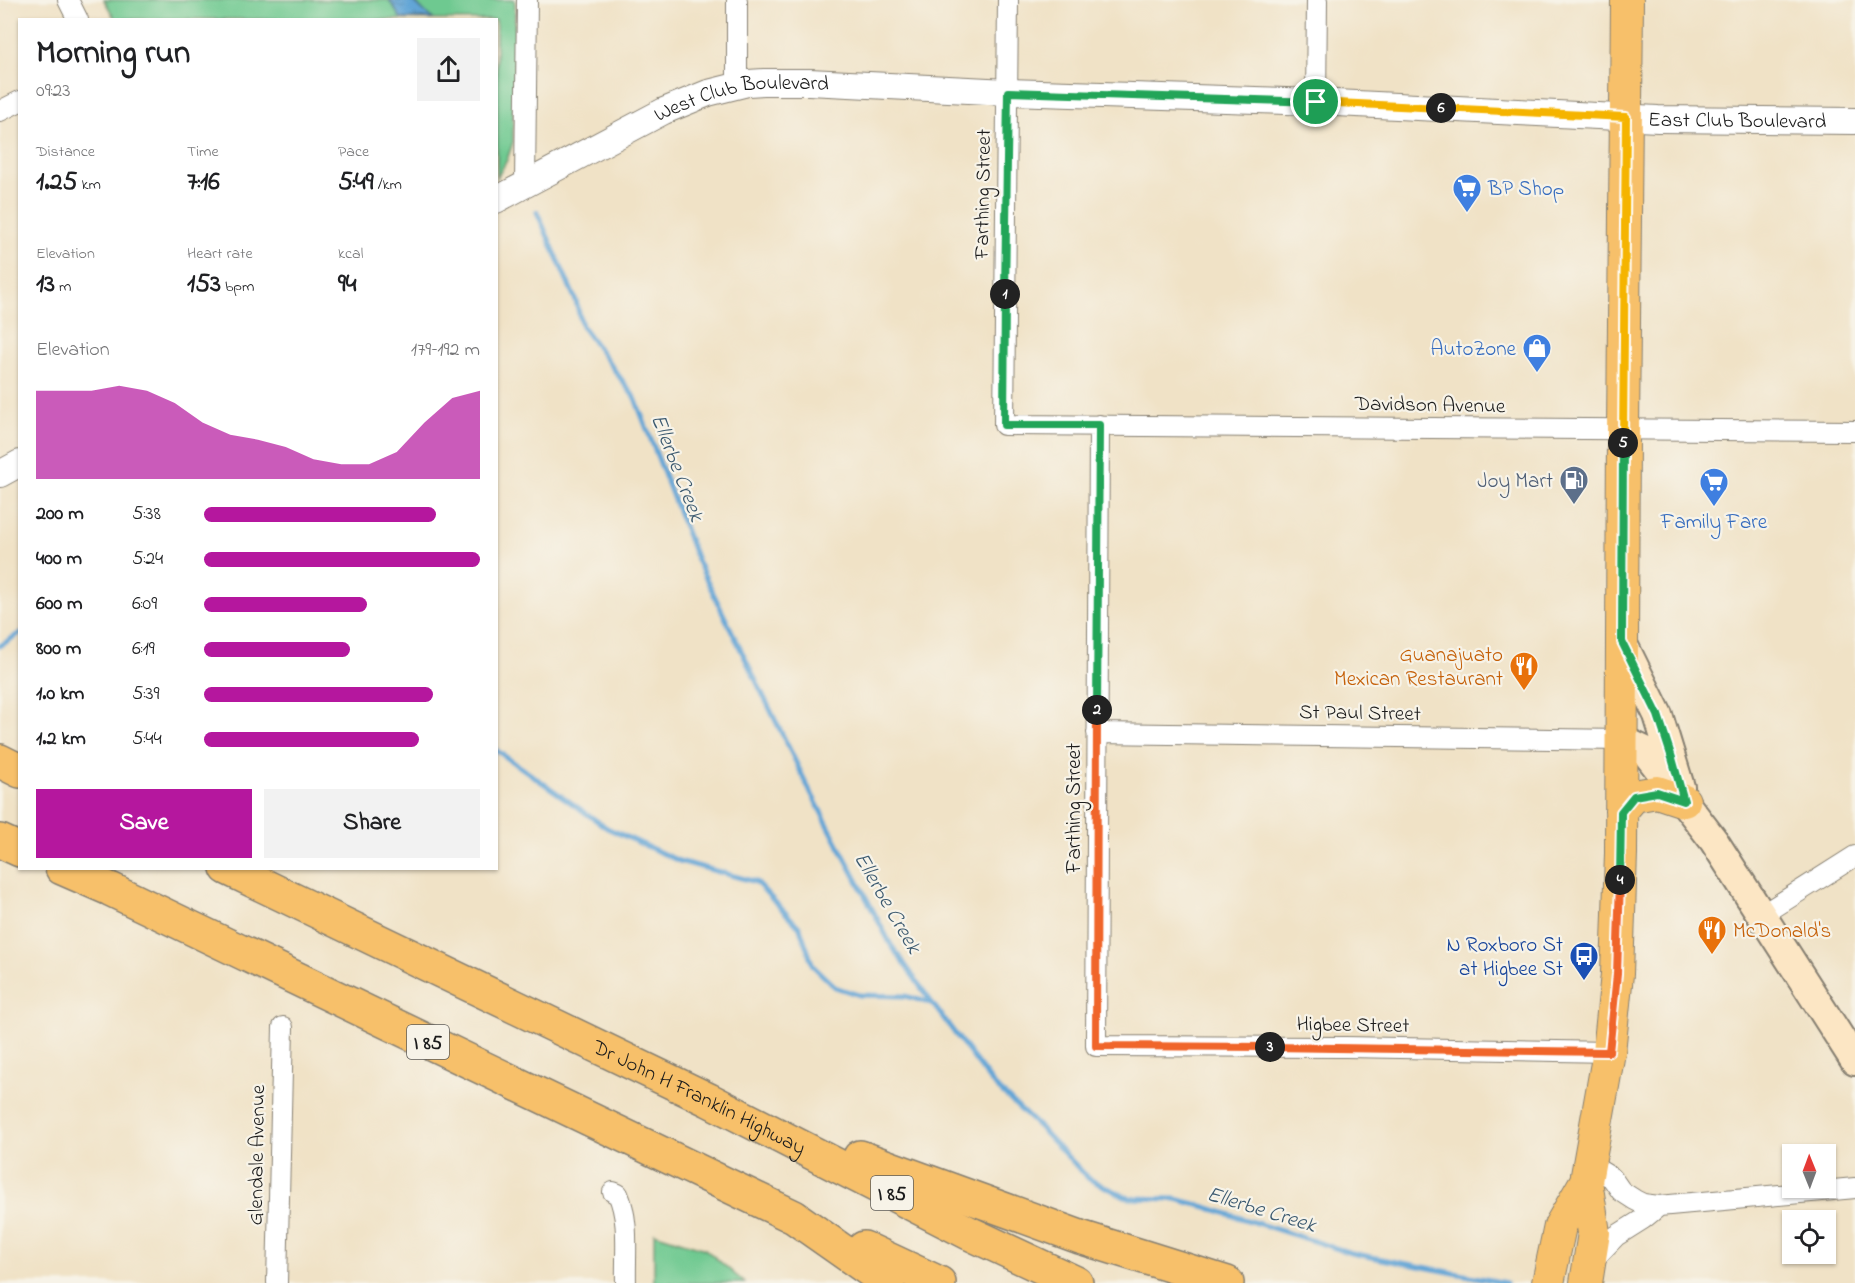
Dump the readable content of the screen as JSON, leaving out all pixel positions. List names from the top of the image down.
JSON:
{
  "streets": {
    "highway": ["I 85", "Dr John H Franklin Highway"],
    "street": [
      "West Club Boulevard",
      "East Club Boulevard",
      "Farthing Street",
      "Davidson Avenue",
      "St Paul Street",
      "Higbee Street",
      "Glendale Avenue"
    ]
  },
  "crossings": [
    ["West Club Boulevard", "East Club Boulevard"],
    ["West Club Boulevard", "Farthing Street"],
    ["East Club Boulevard", "Farthing Street"],
    ["Farthing Street", "Davidson Avenue"],
    ["Farthing Street", "St Paul Street"],
    ["Farthing Street", "Higbee Street"]
  ],
  "water": ["Ellerbe Creek"],
  "places": {
    "supermarket": ["BP Shop", "Family Fare"],
    "shop": ["AutoZone"],
    "fuel station": ["Joy Mart"],
    "restaurant": ["Guanajuato Mexican Restaurant", "McDonald's"],
    "bus stop": ["N Roxboro St at Higbee St"]
  },
  "north": "top",
  "page": {
    "heading": ["Morning run", "09:23"],
    "pins": [
      "6",
      "1",
      "5",
      "2",
      "4",
      "3"
    ],
    "stats": [
      ["Distance", "1.25 km"],
      ["Time", "7:16"],
      ["Pace", "5:49 /km"],
      ["Elevation", "13 m"],
      ["Heart rate", "153 bpm"],
      ["kcal", "94"]
    ],
    "chart": ["Elevation", "179–192 m"],
    "list": [
      {
        "name": "200 m",
        "note": "5:38"
      },
      {
        "name": "400 m",
        "note": "5:24"
      },
      {
        "name": "600 m",
        "note": "6:09"
      },
      {
        "name": "800 m",
        "note": "6:19"
      },
      {
        "name": "1.0 km",
        "note": "5:39"
      },
      {
        "name": "1.2 km",
        "note": "5:44"
      }
    ],
    "buttons": ["Save", "Share"]
  }
}
